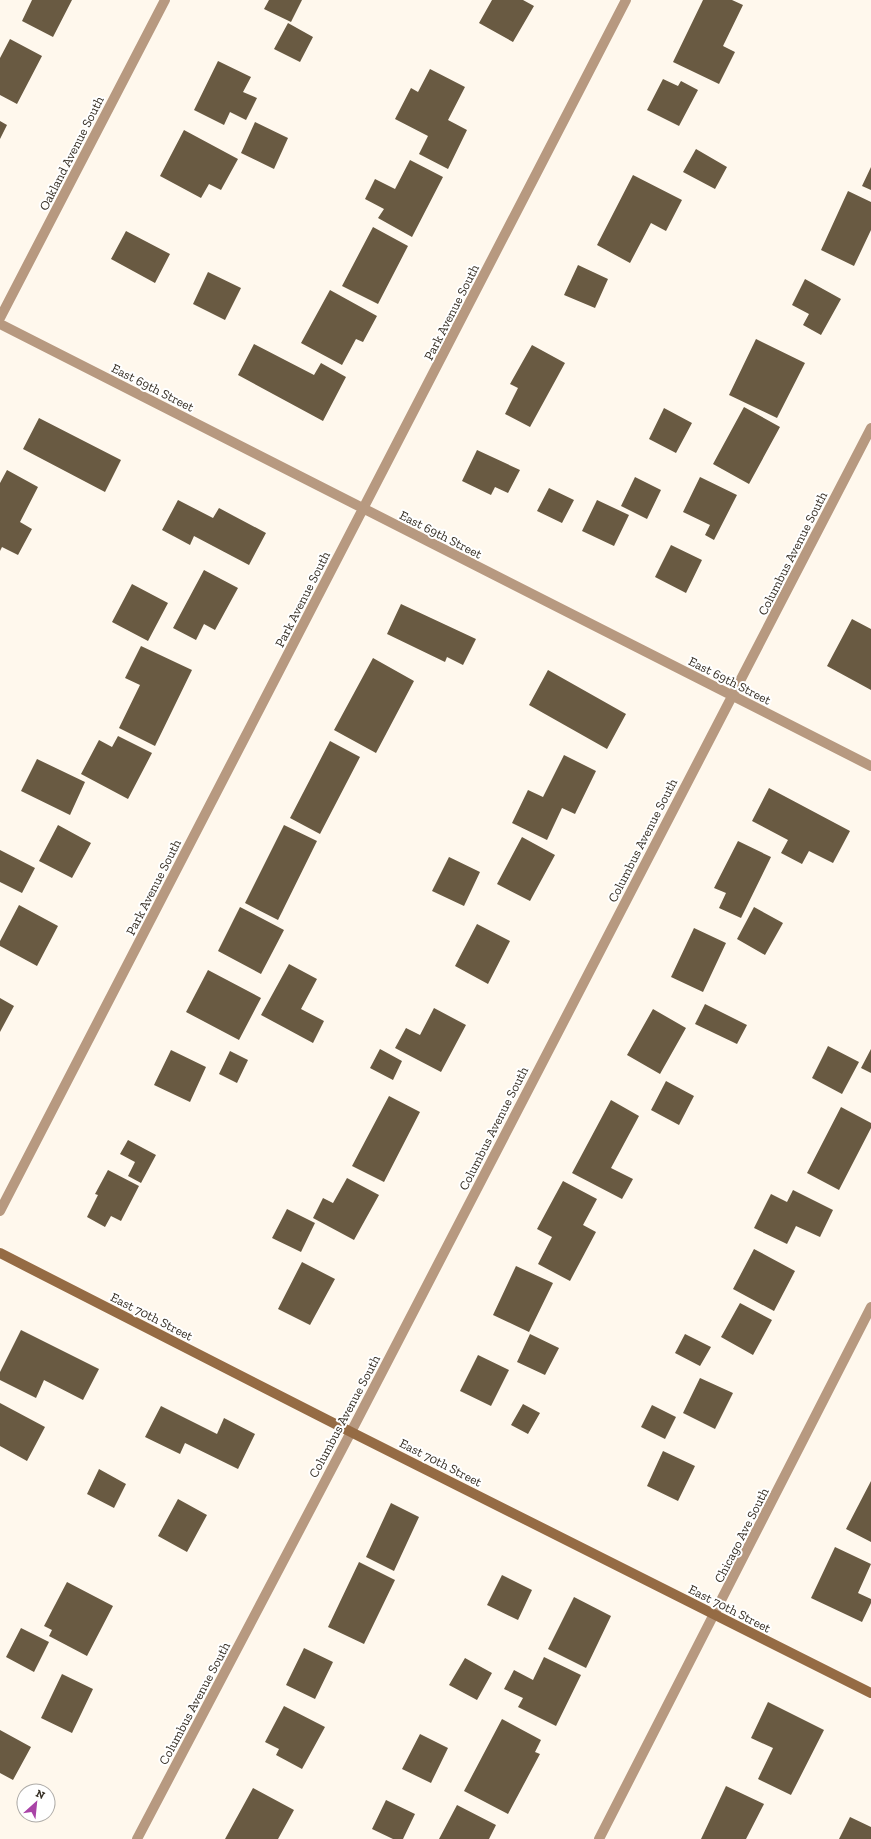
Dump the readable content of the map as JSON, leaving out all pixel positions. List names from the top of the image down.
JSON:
{
  "streets": {
    "street": [
      "Oakland Avenue South",
      "Park Avenue South",
      "East 69th Street",
      "Columbus Avenue South",
      "East 70th Street",
      "Chicago Ave South"
    ]
  },
  "crossings": [
    ["Park Avenue South", "East 69th Street"],
    ["East 69th Street", "Columbus Avenue South"],
    ["Columbus Avenue South", "East 70th Street"],
    ["East 70th Street", "Chicago Ave South"]
  ],
  "north": "top right"
}
